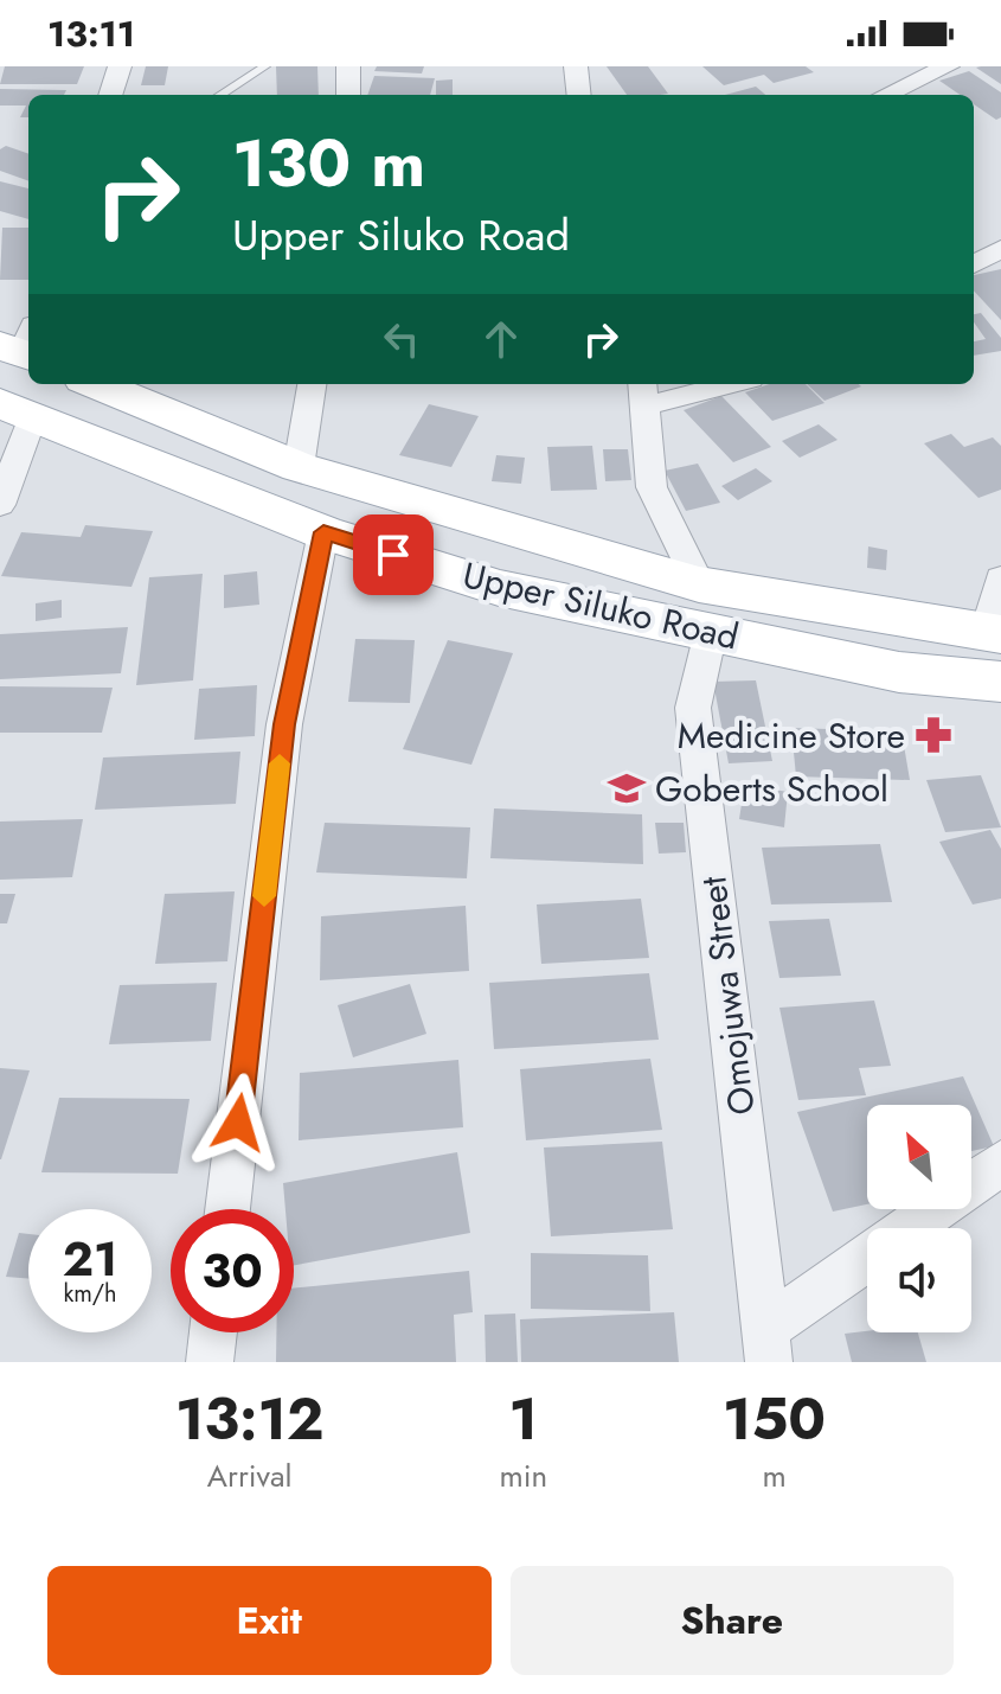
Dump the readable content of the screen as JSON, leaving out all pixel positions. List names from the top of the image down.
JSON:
{
  "streets": {
    "main road": ["Upper Siluko Road"],
    "street": ["Omojuwa Street"]
  },
  "crossings": [
    ["Upper Siluko Road", "Omojuwa Street"]
  ],
  "places": {
    "pharmacy": ["Medicine Store"],
    "school or university": ["Goberts School"]
  },
  "north": "top left",
  "page": {
    "status": "13:11",
    "turn": ["130 m", "Upper Siluko Road"],
    "speed": "21 km/h",
    "limit": "30",
    "eta": [
      "13:12",
      "Arrival",
      "1",
      "min",
      "150",
      "m"
    ],
    "buttons": ["Exit", "Share"]
  }
}
